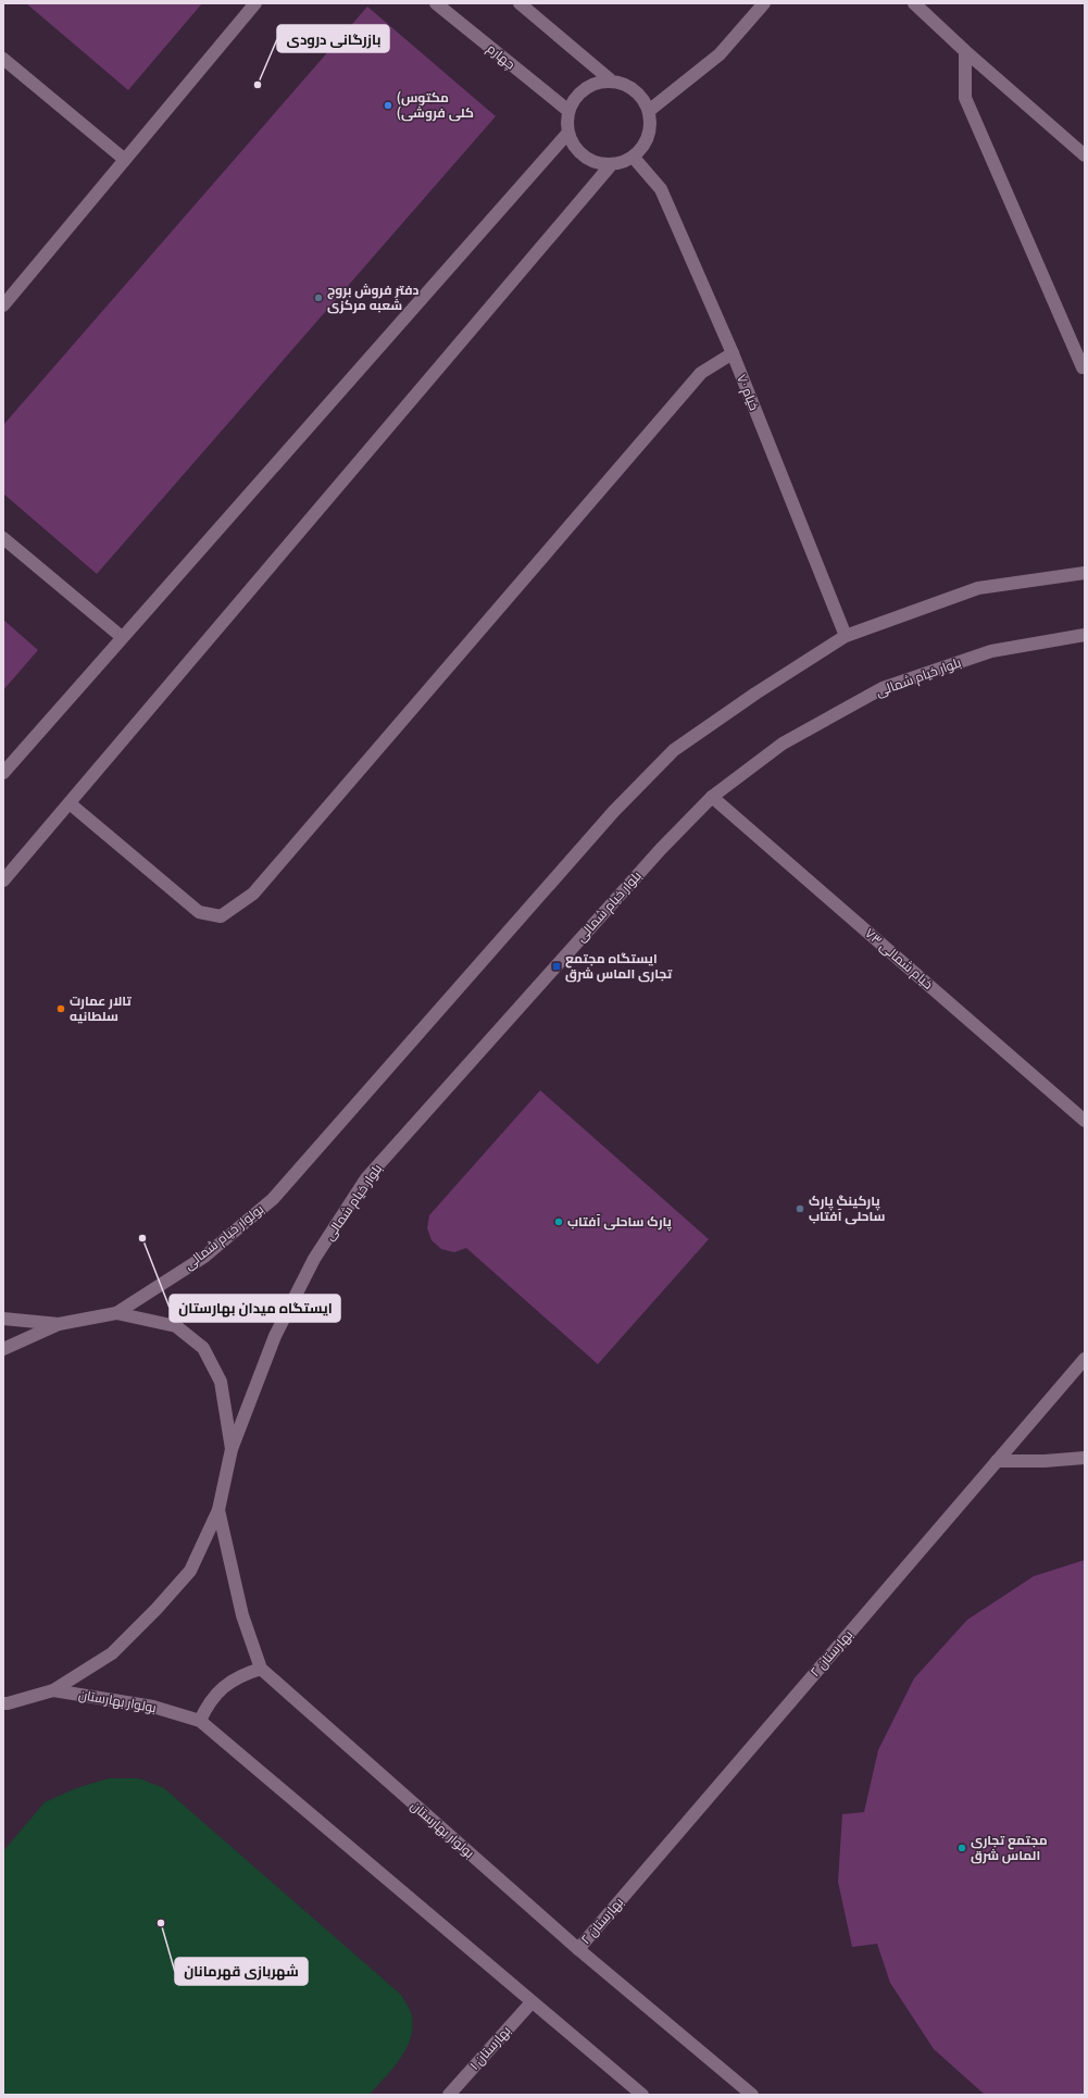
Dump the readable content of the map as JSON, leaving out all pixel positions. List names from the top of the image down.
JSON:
{
  "streets": {
    "street": [
      "چهارم",
      "خیام ۷۰",
      "بلوار خیام شمالی",
      "خیام شمالی ۷۳",
      "بولوار خیام شمالی",
      "بهارستان ۲",
      "بولوار بهارستان",
      "بهارستان ۱"
    ]
  },
  "crossings": [
    ["چهارم", "خیام ۷۰"],
    ["خیام ۷۰", "بولوار خیام شمالی"],
    ["بلوار خیام شمالی", "خیام شمالی ۷۳"],
    ["بهارستان ۲", "بولوار بهارستان"],
    ["بولوار بهارستان", "بهارستان ۱"]
  ],
  "places": {
    "other": [
      "بازرگانی درودی",
      "(مکتوس (کلی فروشی",
      "دفتر فروش بروج شعبه مرکزی",
      "تالار عمارت سلطانیه",
      "پارکینگ پارک ساحلی آفتاب",
      "پارک ساحلی آفتاب",
      "ایستگاه میدان بهارستان",
      "مجتمع تجاری الماس شرق",
      "شهربازی قهرمانان"
    ],
    "transit": ["ایستگاه مجتمع تجاری الماس شرق"]
  }
}
